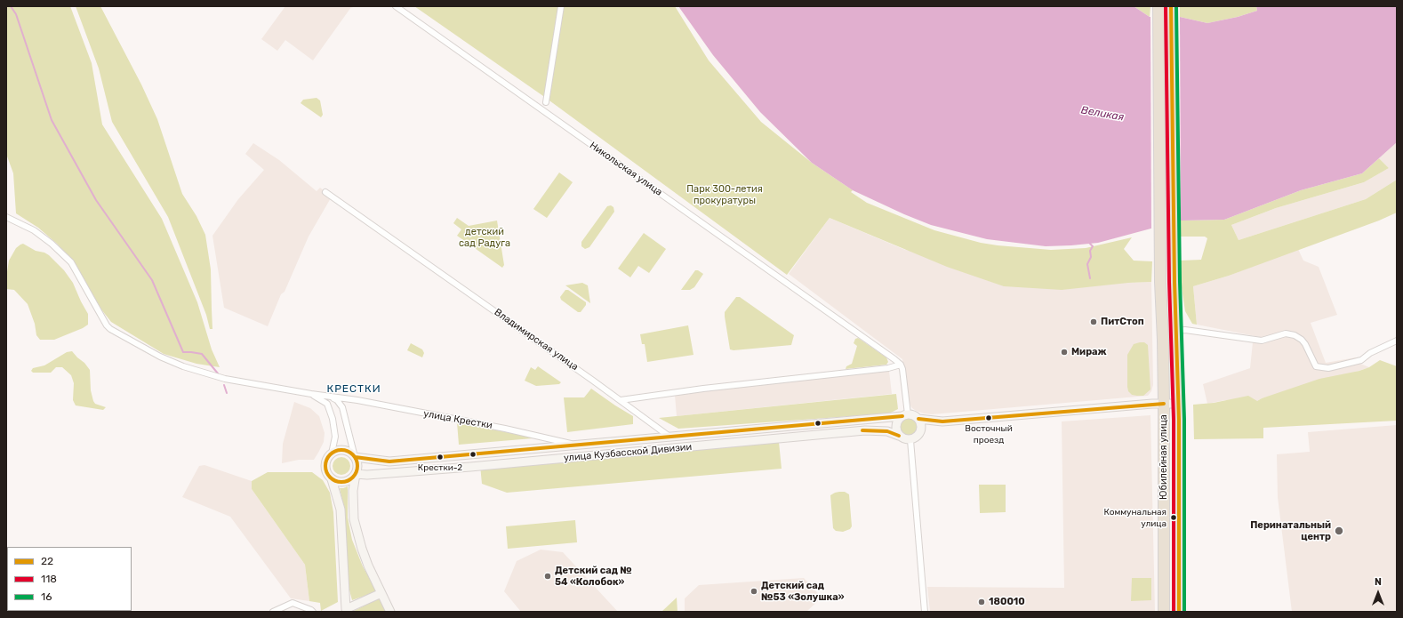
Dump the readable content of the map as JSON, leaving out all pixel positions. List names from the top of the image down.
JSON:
{
  "streets": {
    "highway": ["Юбилейная улица"],
    "street": [
      "Никольская улица",
      "Владимирская улица",
      "улица Крестки",
      "улица Кузбасской Дивизии"
    ]
  },
  "crossings": [
    ["Владимирская улица", "улица Кузбасской Дивизии"],
    ["улица Крестки", "улица Кузбасской Дивизии"],
    ["улица Кузбасской Дивизии", "Юбилейная улица"]
  ],
  "districts": ["КРЕСТКИ"],
  "water": ["Великая"],
  "parks": ["Парк 300-летия прокуратуры", "детский сад Радуга"],
  "places": [
    "ПитСтоп",
    "Мираж",
    "Восточный проезд",
    "Крестки-2",
    "Коммунальная улица",
    "Перинатальный центр",
    "Детский сад № 54 «Колобок»",
    "Детский сад №53 «Золушка»",
    "180010"
  ],
  "lines": ["transit line 22", "transit line 118", "transit line 16"],
  "legend": ["22", "118", "16"],
  "north": "top"
}
